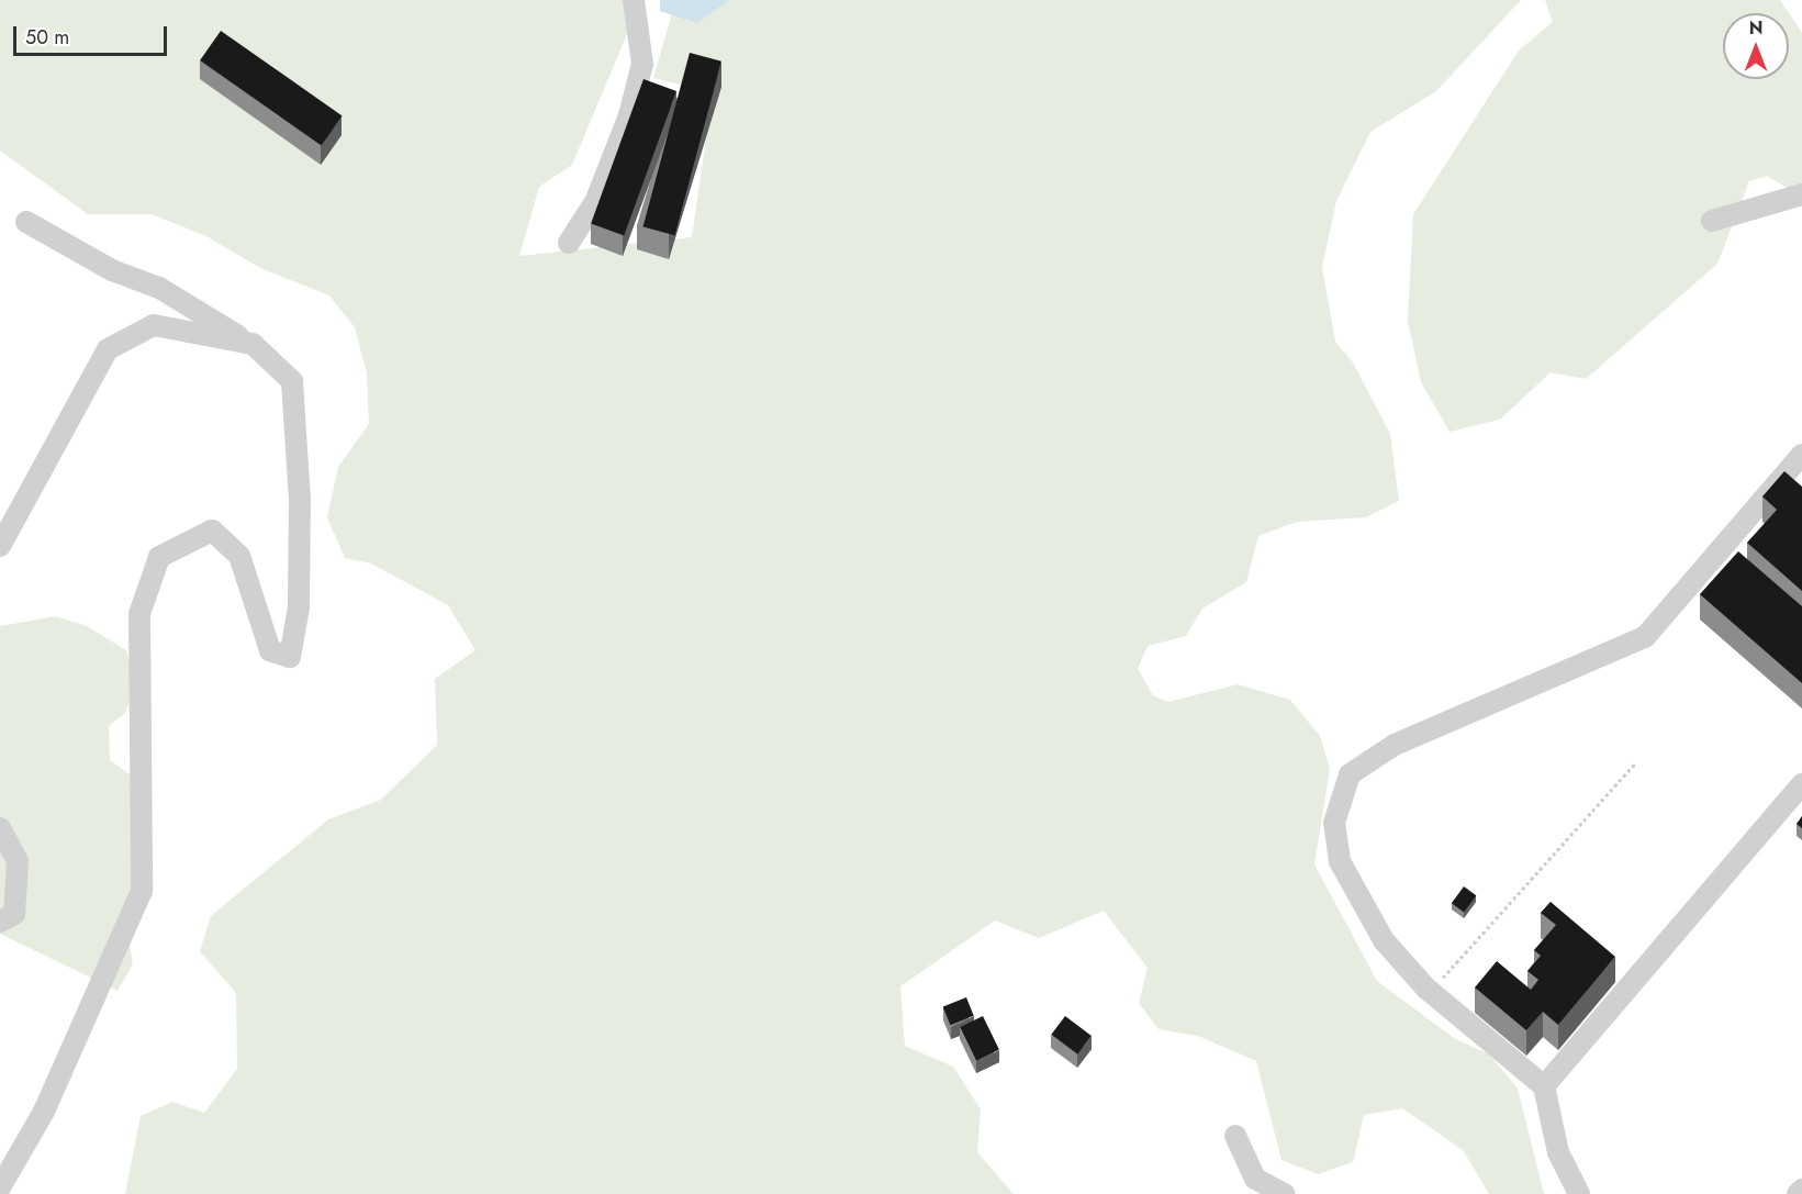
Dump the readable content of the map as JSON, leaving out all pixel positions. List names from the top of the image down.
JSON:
{
  "scale_bar": "50 m",
  "north": "top"
}
